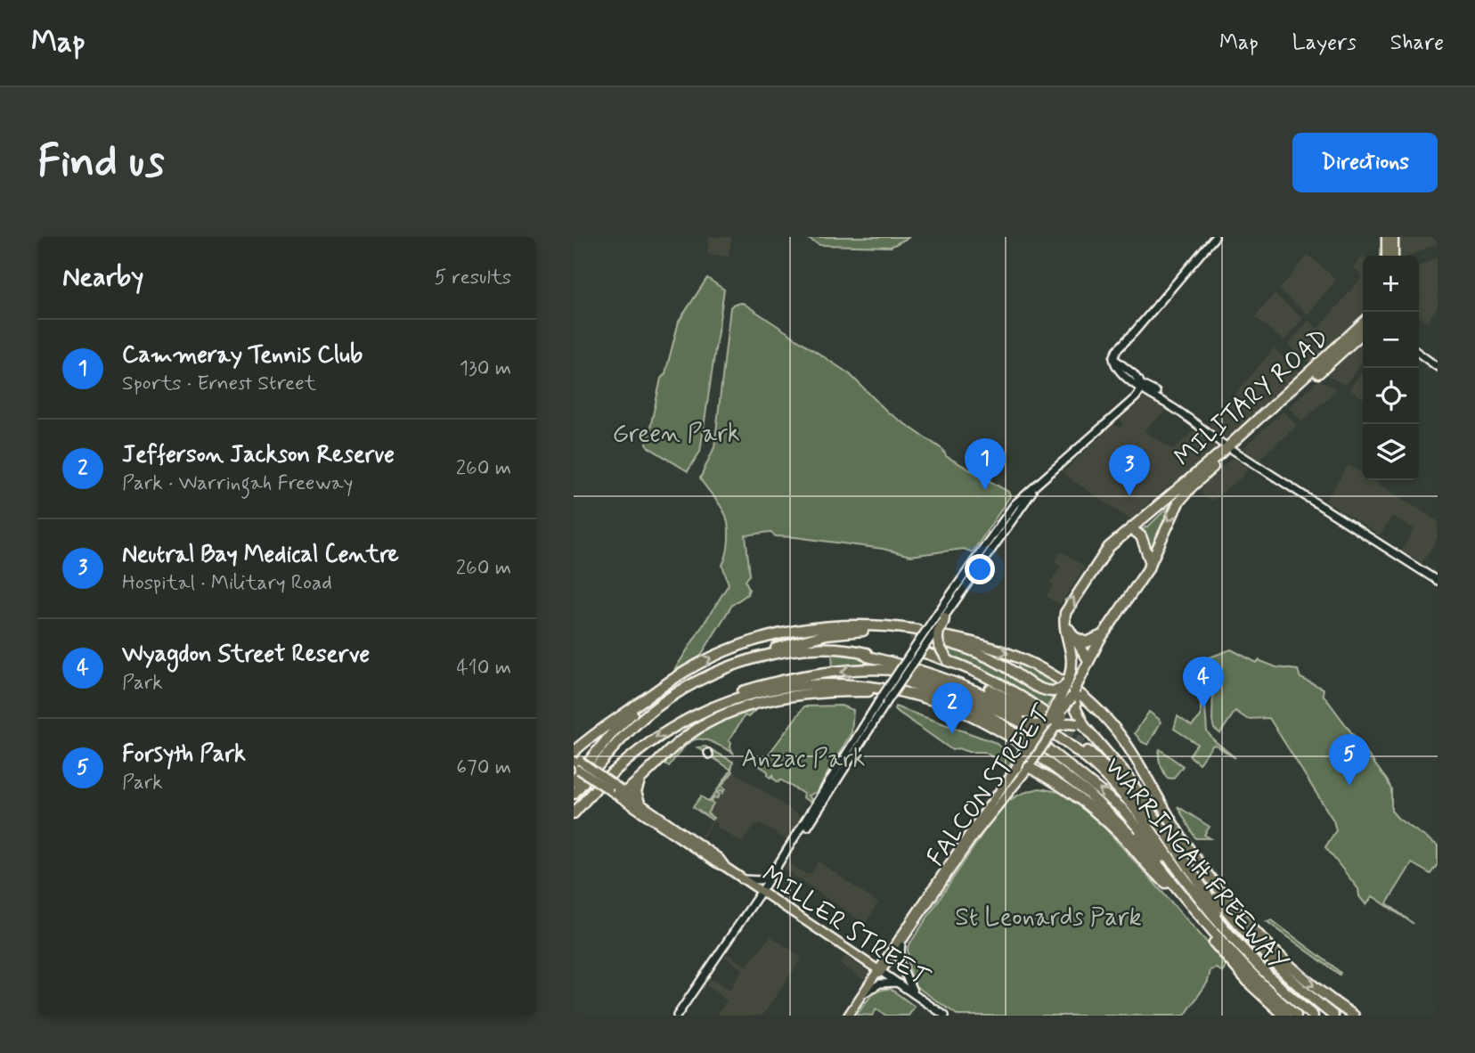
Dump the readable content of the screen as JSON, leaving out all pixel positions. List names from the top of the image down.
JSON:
{
  "streets": {
    "highway": ["MILITARY ROAD", "FALCON STREET", "WARRINGAH FREEWAY"],
    "main road": ["MILLER STREET"]
  },
  "crossings": [
    ["MILITARY ROAD", "FALCON STREET"],
    ["FALCON STREET", "WARRINGAH FREEWAY"],
    ["FALCON STREET", "MILLER STREET"],
    ["WARRINGAH FREEWAY", "MILLER STREET"]
  ],
  "parks": ["Green Park", "Anzac Park", "St Leonards Park"],
  "page": {
    "header": "Map",
    "nav": ["Map", "Layers", "Share"],
    "buttons": "Directions",
    "title": "Find us",
    "heading": ["Nearby", "5 results"],
    "map_buttons": ["+", "−"],
    "list": [
      {
        "mark": "1",
        "name": "Cammeray Tennis Club",
        "note": "Sports · Ernest Street",
        "value": "130 m"
      },
      {
        "mark": "2",
        "name": "Jefferson Jackson Reserve",
        "note": "Park · Warringah Freeway",
        "value": "260 m"
      },
      {
        "mark": "3",
        "name": "Neutral Bay Medical Centre",
        "note": "Hospital · Military Road",
        "value": "260 m"
      },
      {
        "mark": "4",
        "name": "Wyagdon Street Reserve",
        "note": "Park",
        "value": "410 m"
      },
      {
        "mark": "5",
        "name": "Forsyth Park",
        "note": "Park",
        "value": "670 m"
      }
    ],
    "pins": [
      "1",
      "3",
      "4",
      "2",
      "5"
    ]
  }
}
